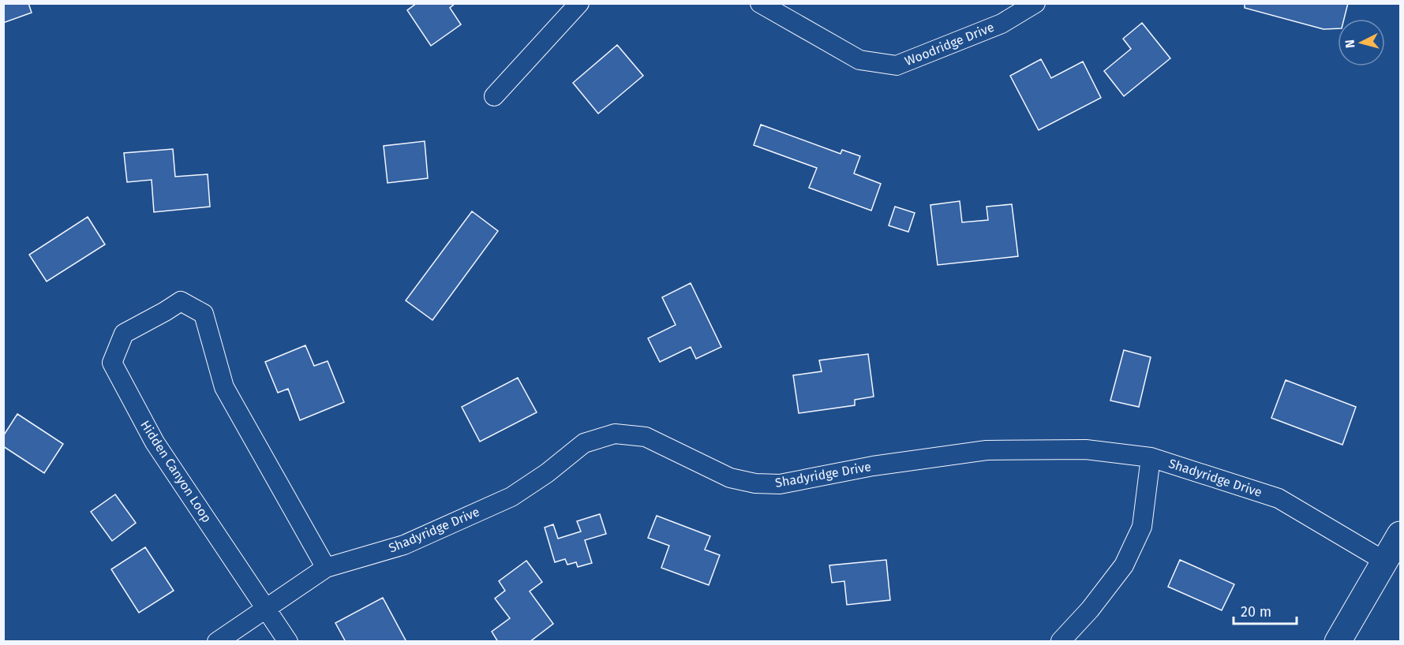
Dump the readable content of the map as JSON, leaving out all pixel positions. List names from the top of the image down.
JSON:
{
  "streets": {
    "street": ["Woodridge Drive", "Hidden Canyon Loop", "Shadyridge Drive"]
  },
  "crossings": [
    ["Hidden Canyon Loop", "Shadyridge Drive"]
  ],
  "scale_bar": "20 m",
  "north": "left"
}
